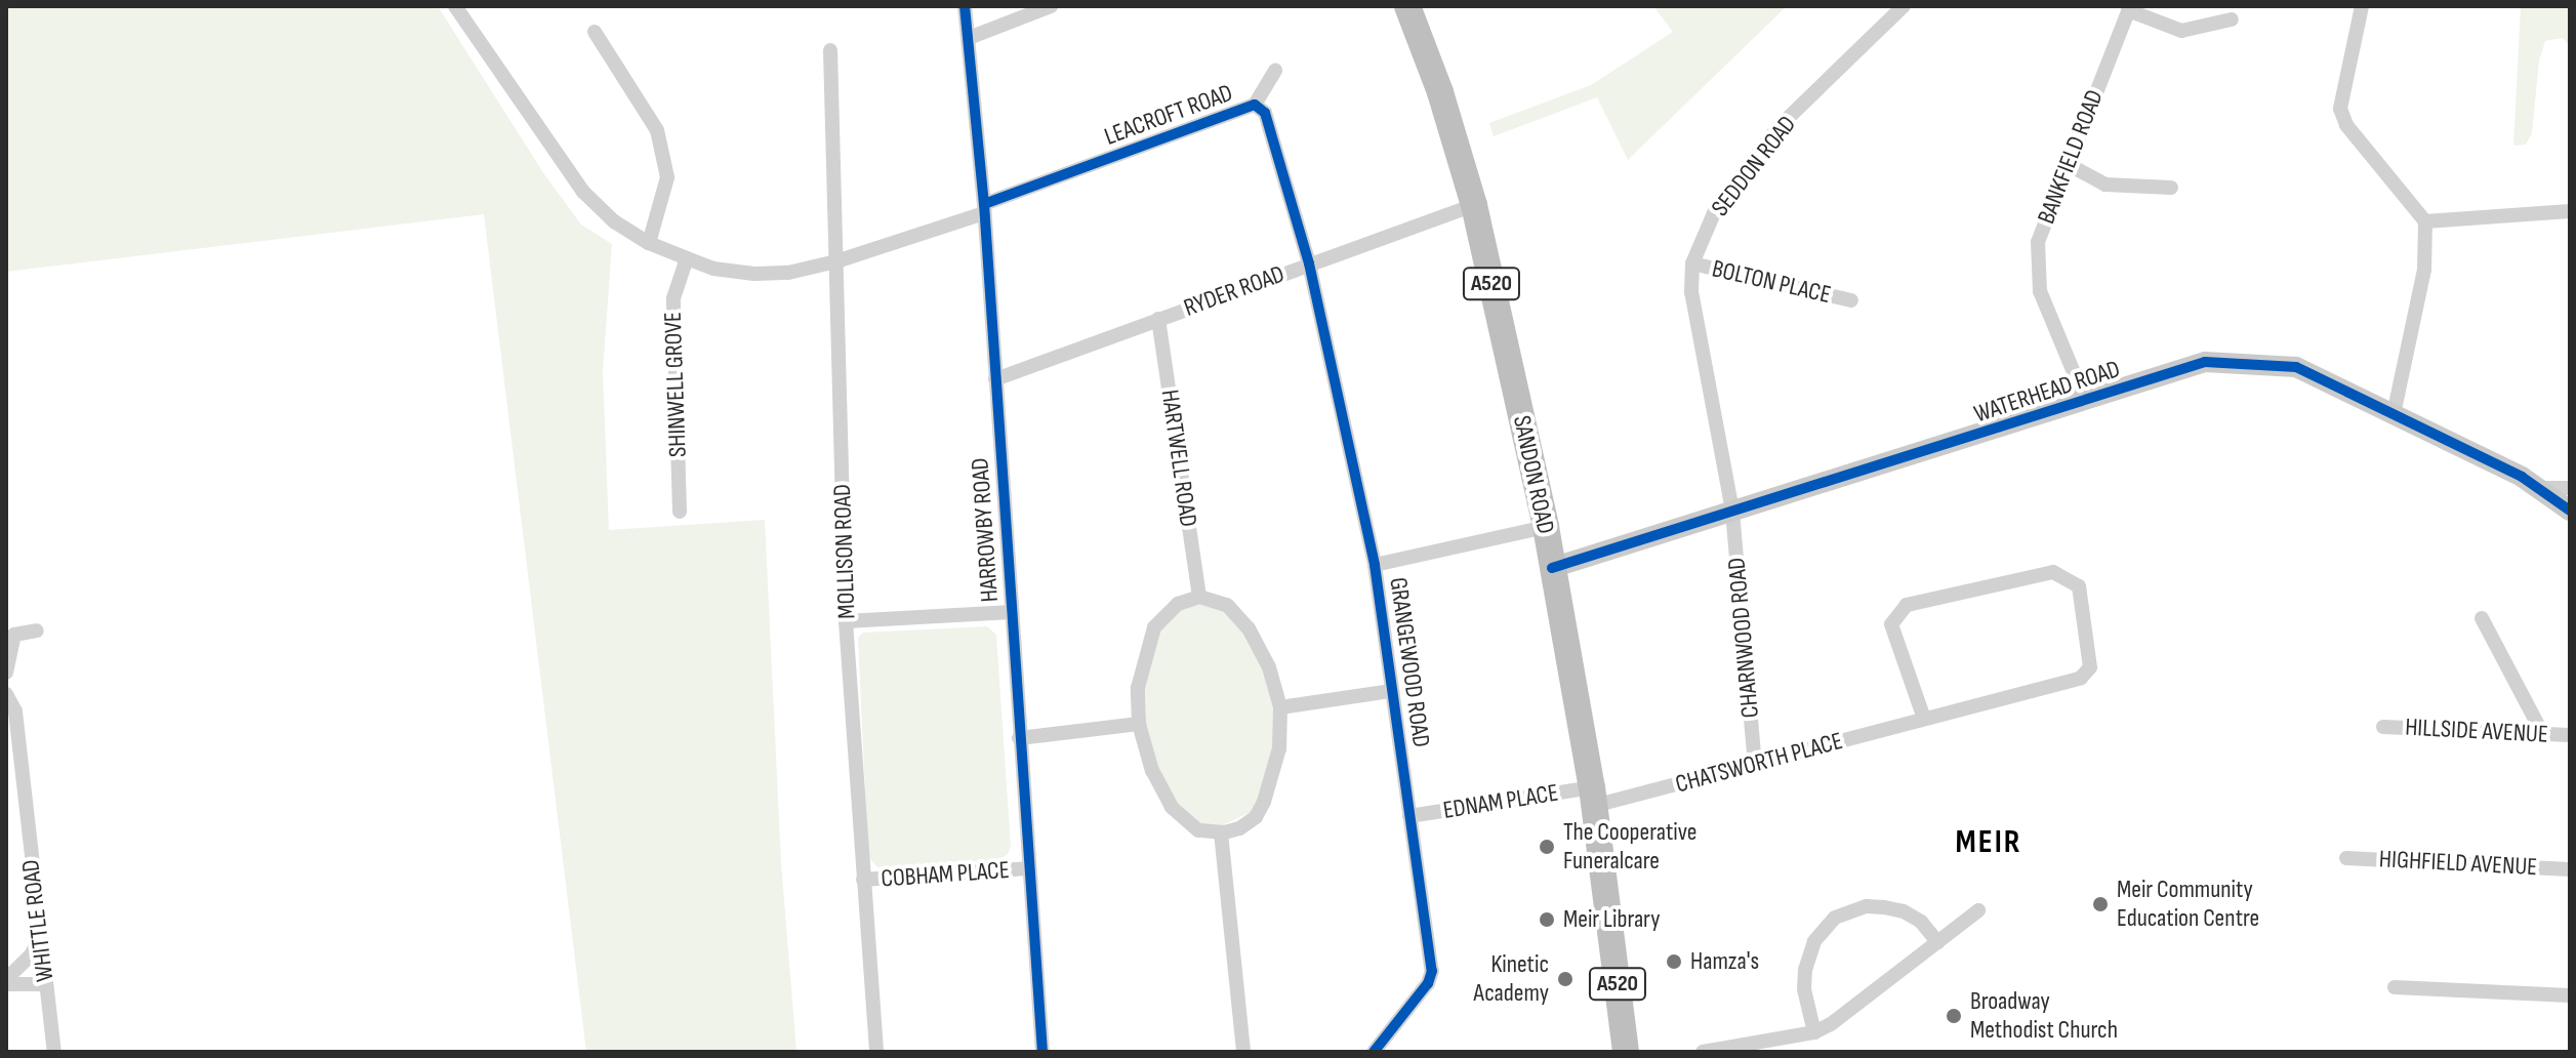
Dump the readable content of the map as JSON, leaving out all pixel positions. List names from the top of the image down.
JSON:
{
  "streets": {
    "highway": ["A520", "SANDON ROAD"],
    "street": [
      "LEACROFT ROAD",
      "BANKFIELD ROAD",
      "SEDDON ROAD",
      "BOLTON PLACE",
      "RYDER ROAD",
      "SHINWELL GROVE",
      "WATERHEAD ROAD",
      "HARTWELL ROAD",
      "HARROWBY ROAD",
      "MOLLISON ROAD",
      "CHARNWOOD ROAD",
      "GRANGEWOOD ROAD",
      "HILLSIDE AVENUE",
      "CHATSWORTH PLACE",
      "EDNAM PLACE",
      "HIGHFIELD AVENUE",
      "COBHAM PLACE",
      "WHITTLE ROAD"
    ]
  },
  "crossings": [
    ["LEACROFT ROAD", "RYDER ROAD"],
    ["LEACROFT ROAD", "SHINWELL GROVE"],
    ["LEACROFT ROAD", "HARROWBY ROAD"],
    ["LEACROFT ROAD", "MOLLISON ROAD"],
    ["LEACROFT ROAD", "GRANGEWOOD ROAD"],
    ["BANKFIELD ROAD", "WATERHEAD ROAD"],
    ["SEDDON ROAD", "BOLTON PLACE"],
    ["SEDDON ROAD", "WATERHEAD ROAD"],
    ["SEDDON ROAD", "CHARNWOOD ROAD"],
    ["RYDER ROAD", "HARTWELL ROAD"],
    ["RYDER ROAD", "SANDON ROAD"],
    ["RYDER ROAD", "HARROWBY ROAD"],
    ["RYDER ROAD", "GRANGEWOOD ROAD"],
    ["WATERHEAD ROAD", "SANDON ROAD"],
    ["WATERHEAD ROAD", "CHARNWOOD ROAD"],
    ["SANDON ROAD", "CHATSWORTH PLACE"],
    ["SANDON ROAD", "EDNAM PLACE"],
    ["HARROWBY ROAD", "COBHAM PLACE"],
    ["MOLLISON ROAD", "COBHAM PLACE"],
    ["CHARNWOOD ROAD", "CHATSWORTH PLACE"],
    ["GRANGEWOOD ROAD", "EDNAM PLACE"],
    ["CHATSWORTH PLACE", "EDNAM PLACE"]
  ],
  "districts": ["MEIR"],
  "places": [
    "The Cooperative Funeralcare",
    "Meir Community Education Centre",
    "Meir Library",
    "Hamza's",
    "Kinetic Academy",
    "Broadway Methodist Church"
  ]
}
